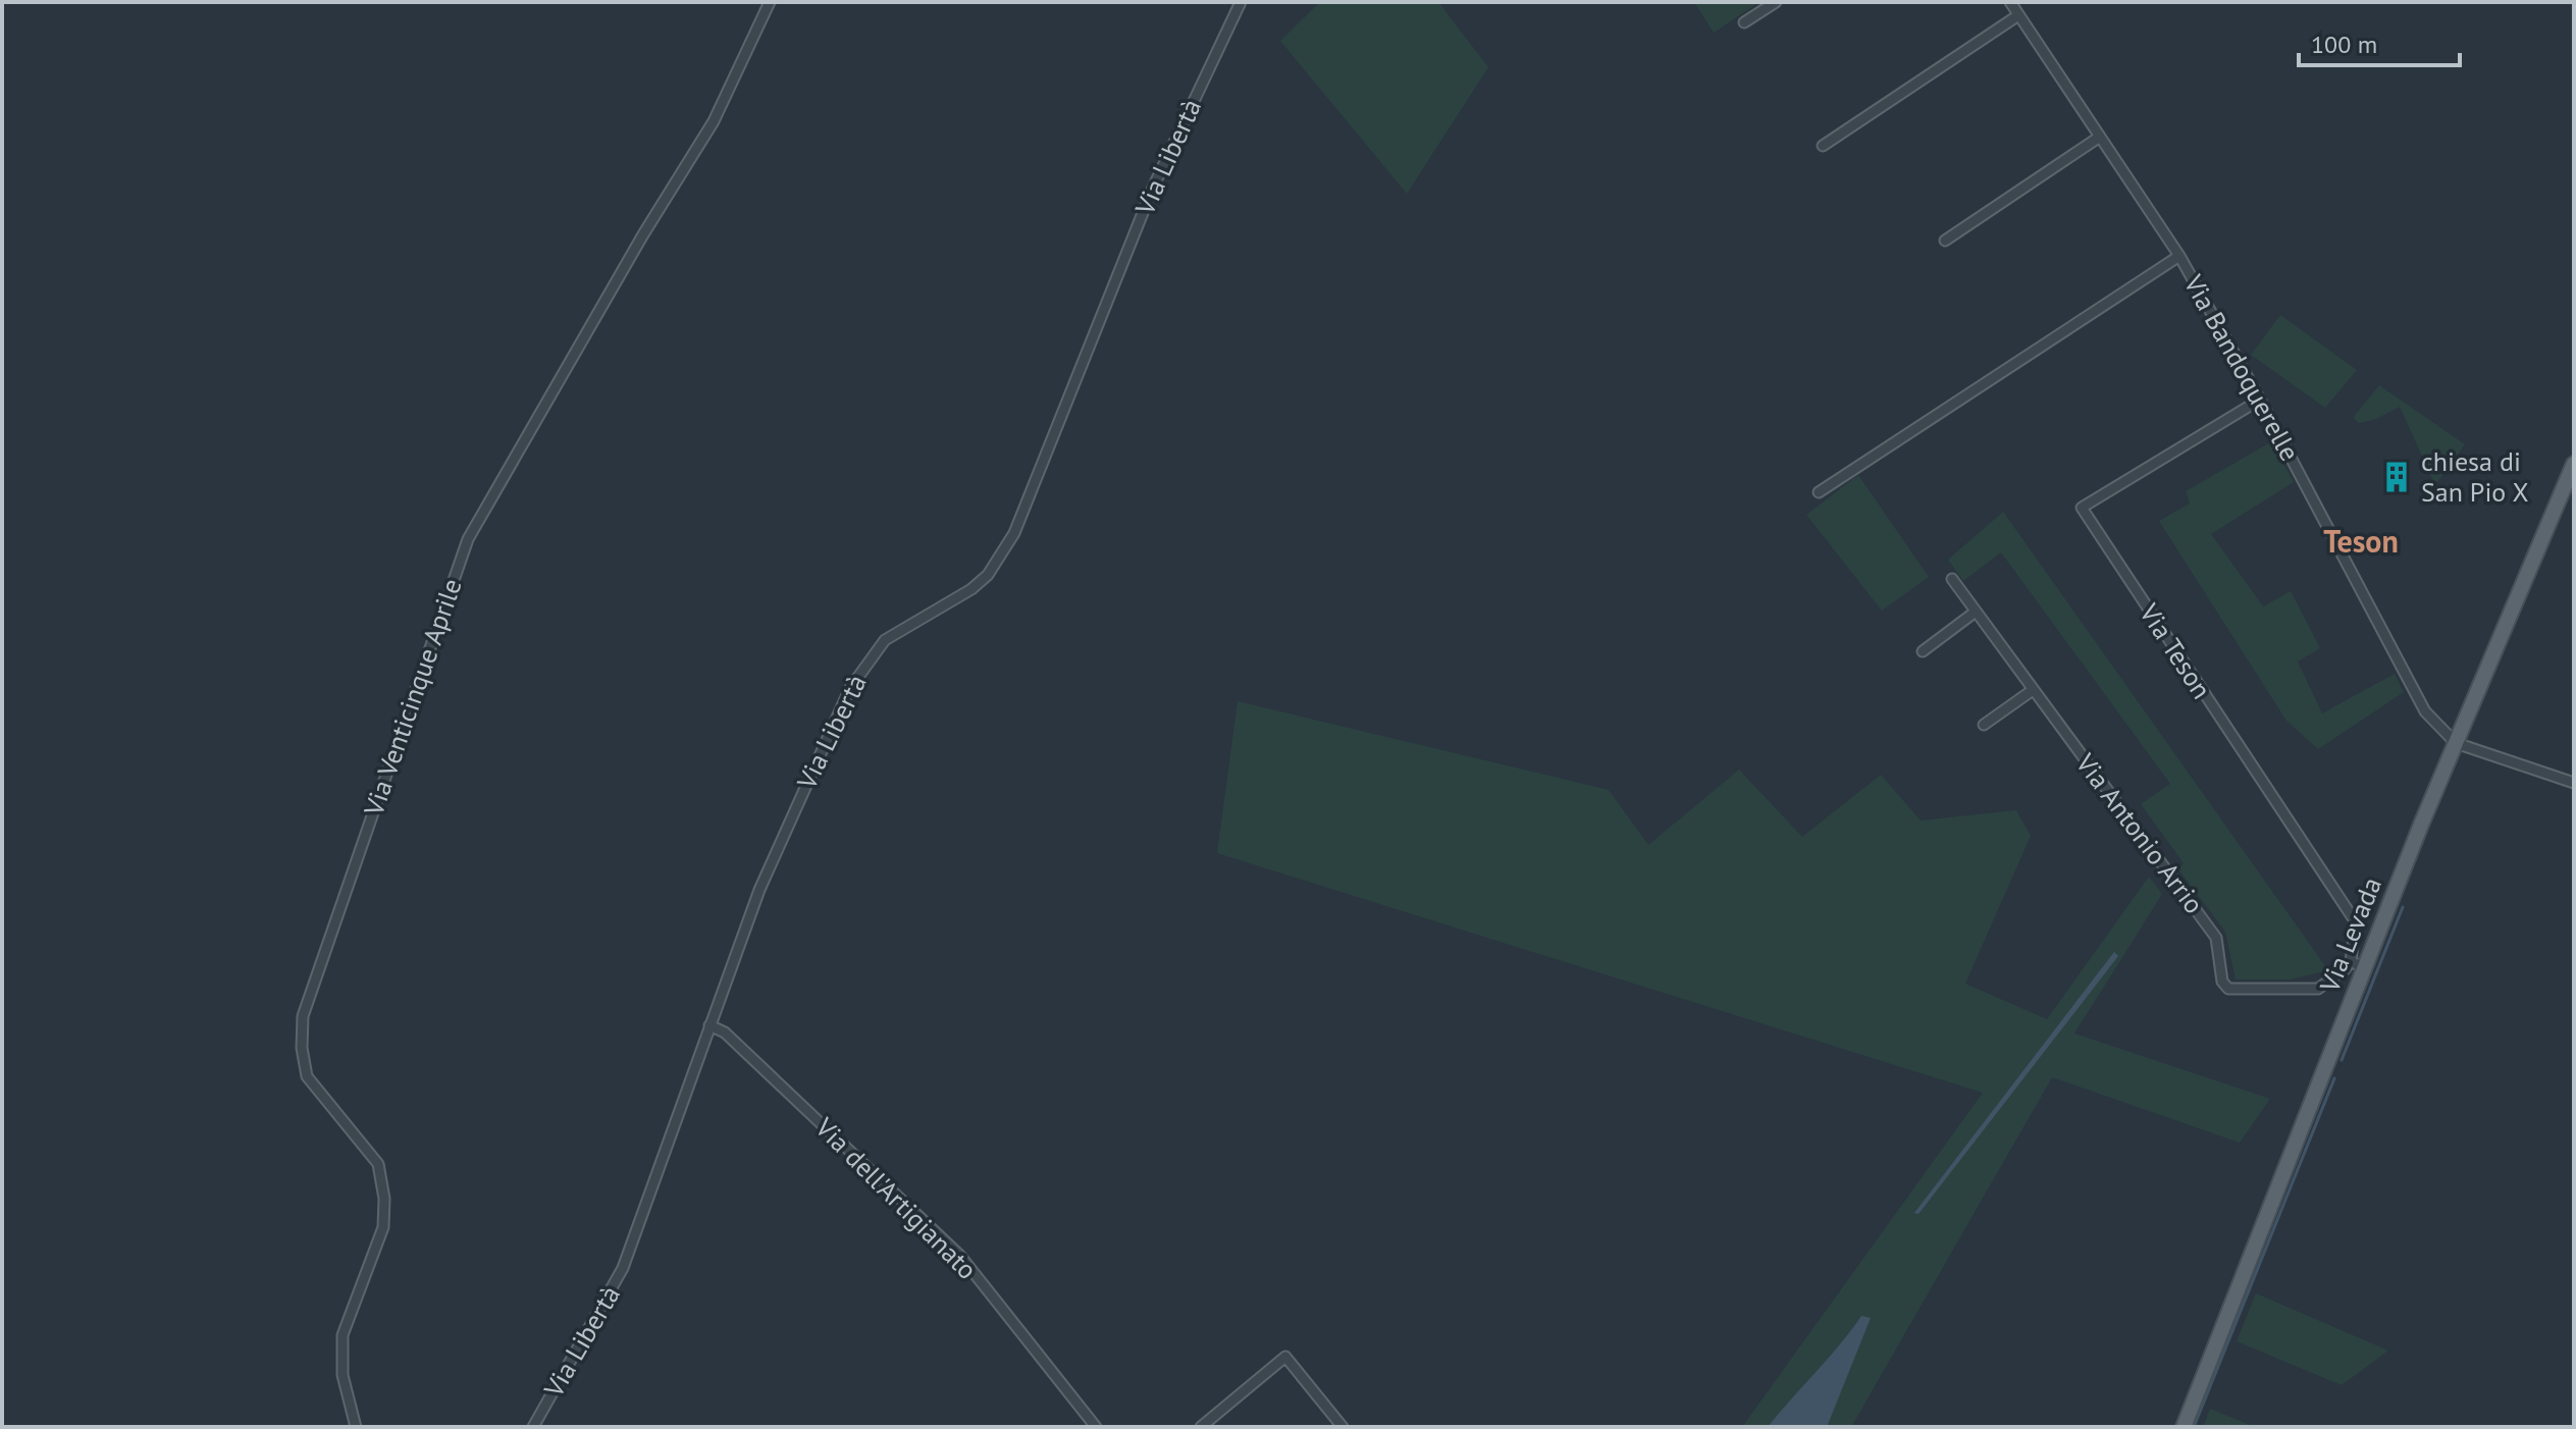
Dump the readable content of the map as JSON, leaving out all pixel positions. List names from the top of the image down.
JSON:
{
  "streets": {
    "main road": ["Via Levada"],
    "street": [
      "Via Libertà",
      "Via Bandoquerelle",
      "Via Teson",
      "Via Venticinque Aprile",
      "Via Antonio Arrio",
      "Via dell'Artigianato"
    ]
  },
  "crossings": [
    ["Via Libertà", "Via dell'Artigianato"],
    ["Via Bandoquerelle", "Via Teson"],
    ["Via Bandoquerelle", "Via Levada"],
    ["Via Teson", "Via Antonio Arrio"],
    ["Via Teson", "Via Levada"],
    ["Via Antonio Arrio", "Via Levada"]
  ],
  "districts": ["Teson"],
  "places": {
    "building": ["chiesa di San Pio X"]
  },
  "scale_bar": "100 m"
}
